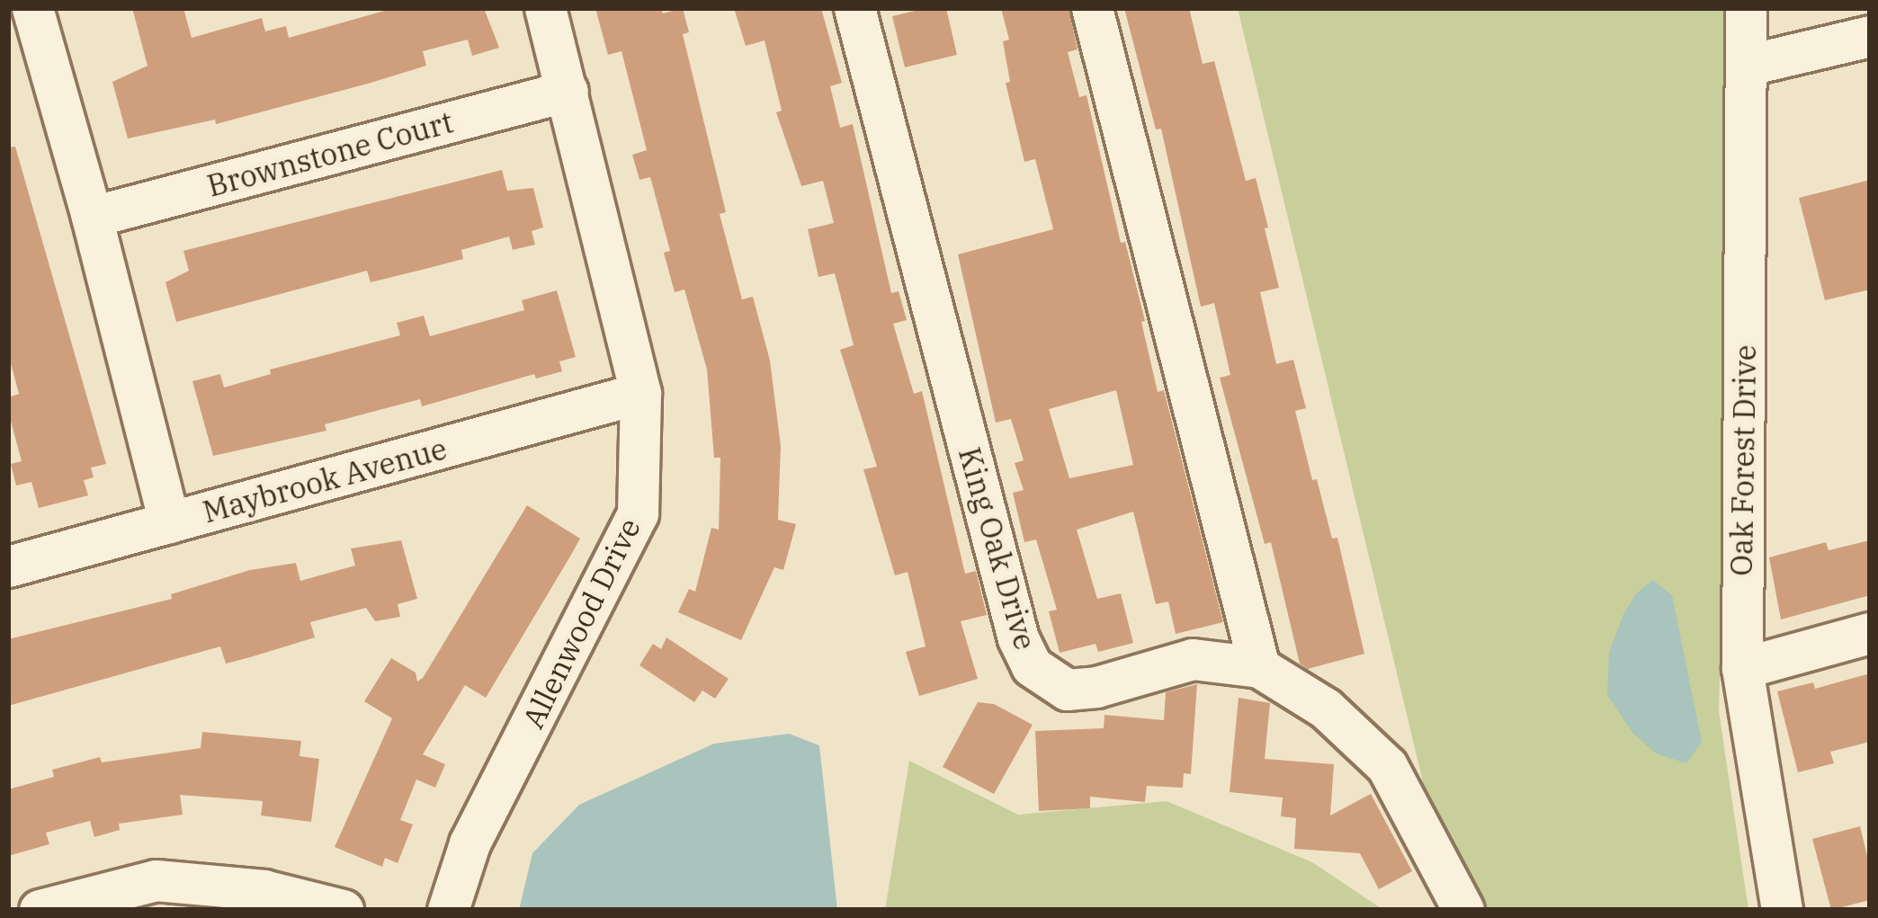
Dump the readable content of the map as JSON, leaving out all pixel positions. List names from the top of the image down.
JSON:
{
  "streets": {
    "street": [
      "Brownstone Court",
      "Oak Forest Drive",
      "Maybrook Avenue",
      "King Oak Drive",
      "Allenwood Drive"
    ]
  },
  "crossings": [
    ["Brownstone Court", "Allenwood Drive"],
    ["Maybrook Avenue", "Allenwood Drive"]
  ]
}
